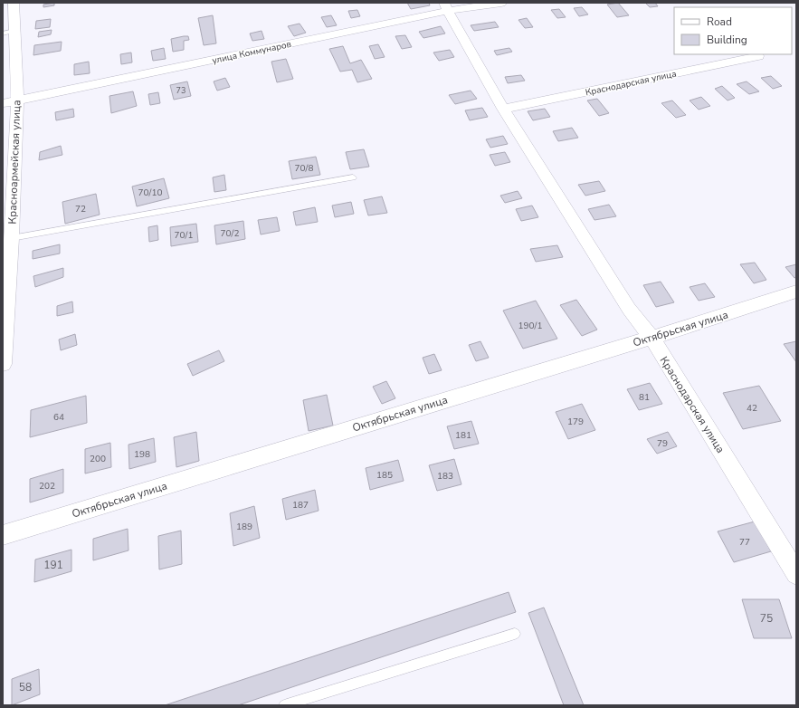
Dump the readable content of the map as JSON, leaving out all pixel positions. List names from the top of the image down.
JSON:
{
  "streets": {
    "street": [
      "улица Коммунаров",
      "Краснодарская улица",
      "Красноармейская улица",
      "Октябрьская улица"
    ]
  },
  "crossings": [
    ["улица Коммунаров", "Краснодарская улица"],
    ["улица Коммунаров", "Красноармейская улица"],
    ["Краснодарская улица", "Октябрьская улица"]
  ],
  "house_numbers": [
    "73",
    "70/8",
    "70/10",
    "72",
    "70/2",
    "70/1",
    "190/1",
    "81",
    "42",
    "64",
    "179",
    "181",
    "79",
    "198",
    "200",
    "185",
    "183",
    "202",
    "187",
    "189",
    "77",
    "191",
    "75",
    "58"
  ],
  "legend": ["Road", "Building"]
}
